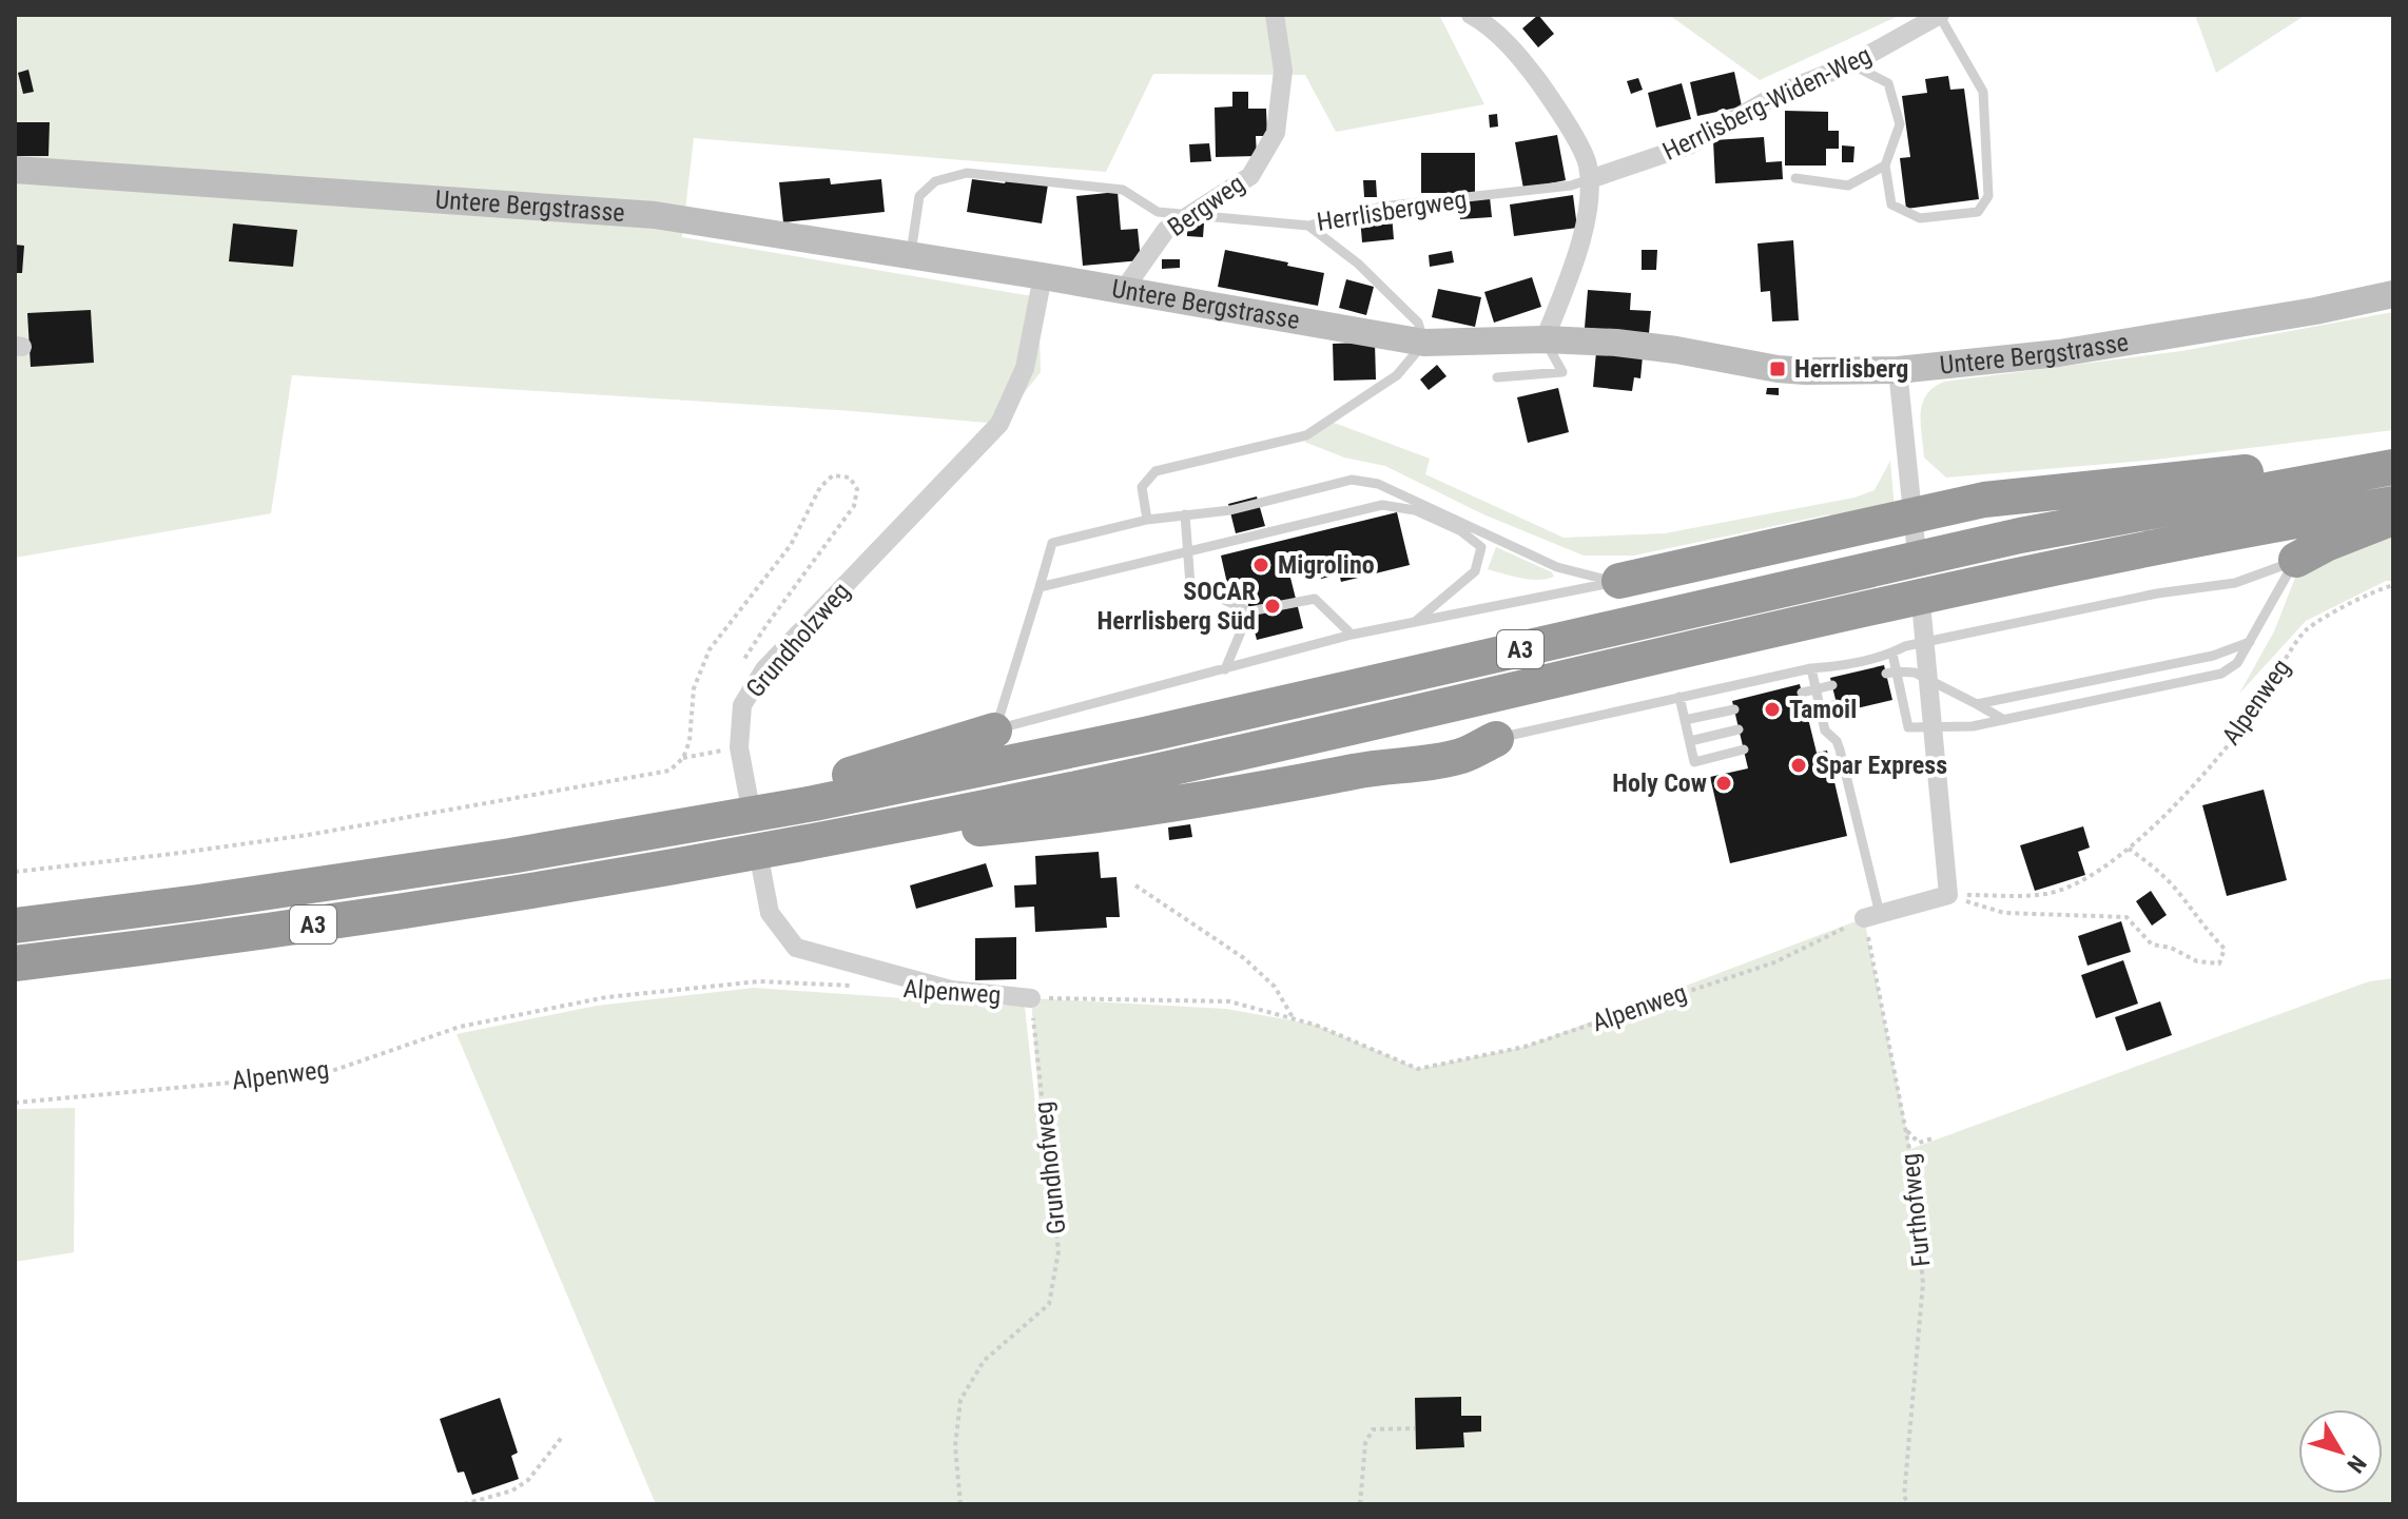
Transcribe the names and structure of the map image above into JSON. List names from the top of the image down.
{
  "streets": {
    "highway": ["A3"],
    "main road": ["Untere Bergstrasse"],
    "street": [
      "Herrlisberg-Widen-Weg",
      "Bergweg",
      "Grundholzweg",
      "Alpenweg"
    ],
    "lane": ["Herrlisbergweg"],
    "path": ["Grundhofweg", "Furthofweg"]
  },
  "crossings": [
    ["Herrlisberg-Widen-Weg", "Herrlisbergweg"],
    ["Untere Bergstrasse", "Bergweg"],
    ["Untere Bergstrasse", "Herrlisbergweg"],
    ["Untere Bergstrasse", "Grundholzweg"],
    ["Bergweg", "Herrlisbergweg"],
    ["Grundholzweg", "Alpenweg"],
    ["Alpenweg", "Grundhofweg"],
    ["Alpenweg", "Furthofweg"]
  ],
  "places": {
    "transit": ["Herrlisberg"],
    "other": [
      "Migrolino",
      "SOCAR Herrlisberg Süd",
      "Tamoil",
      "Spar Express",
      "Holy Cow"
    ]
  },
  "north": "bottom right"
}
